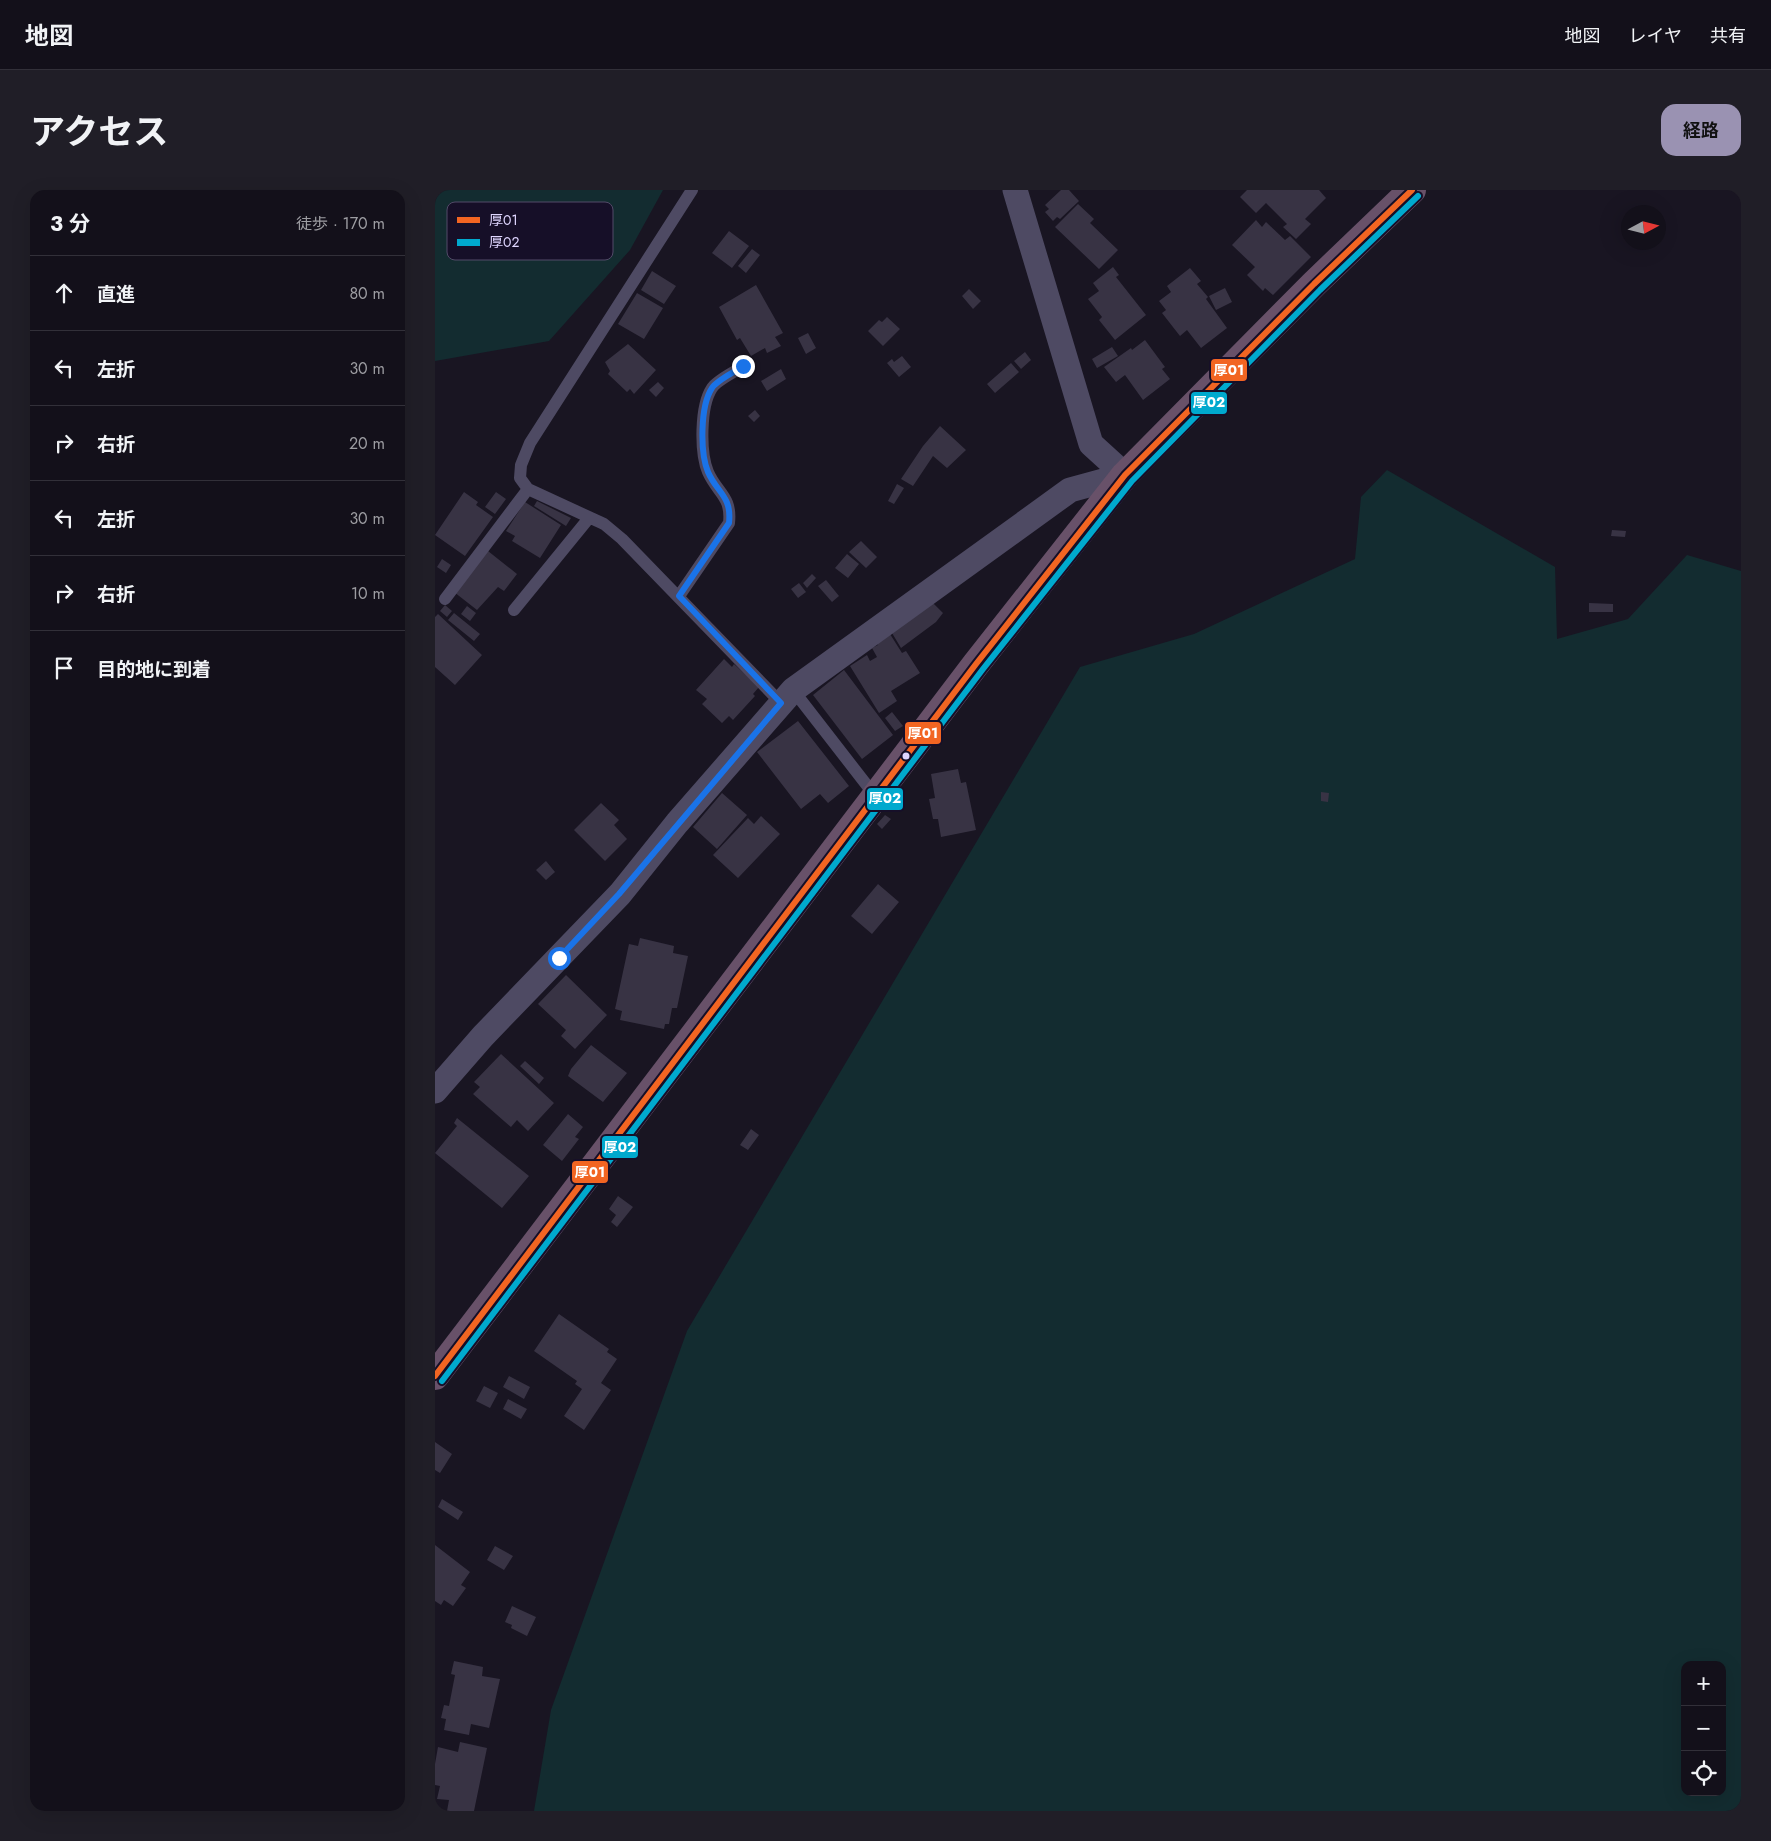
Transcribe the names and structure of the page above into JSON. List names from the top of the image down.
{
  "lines": ["transit line 厚01", "transit line 厚02"],
  "legend": ["厚01", "厚02"],
  "north": "right",
  "page": {
    "header": "地図",
    "nav": ["地図", "レイヤ", "共有"],
    "title": "アクセス",
    "buttons": "経路",
    "heading": ["3 分", "徒歩 · 170 m"],
    "list": [
      ["直進", "80 m"],
      ["左折", "30 m"],
      ["右折", "20 m"],
      ["左折", "30 m"],
      ["右折", "10 m"],
      "目的地に到着"
    ],
    "map_buttons": ["+", "−"]
  }
}
